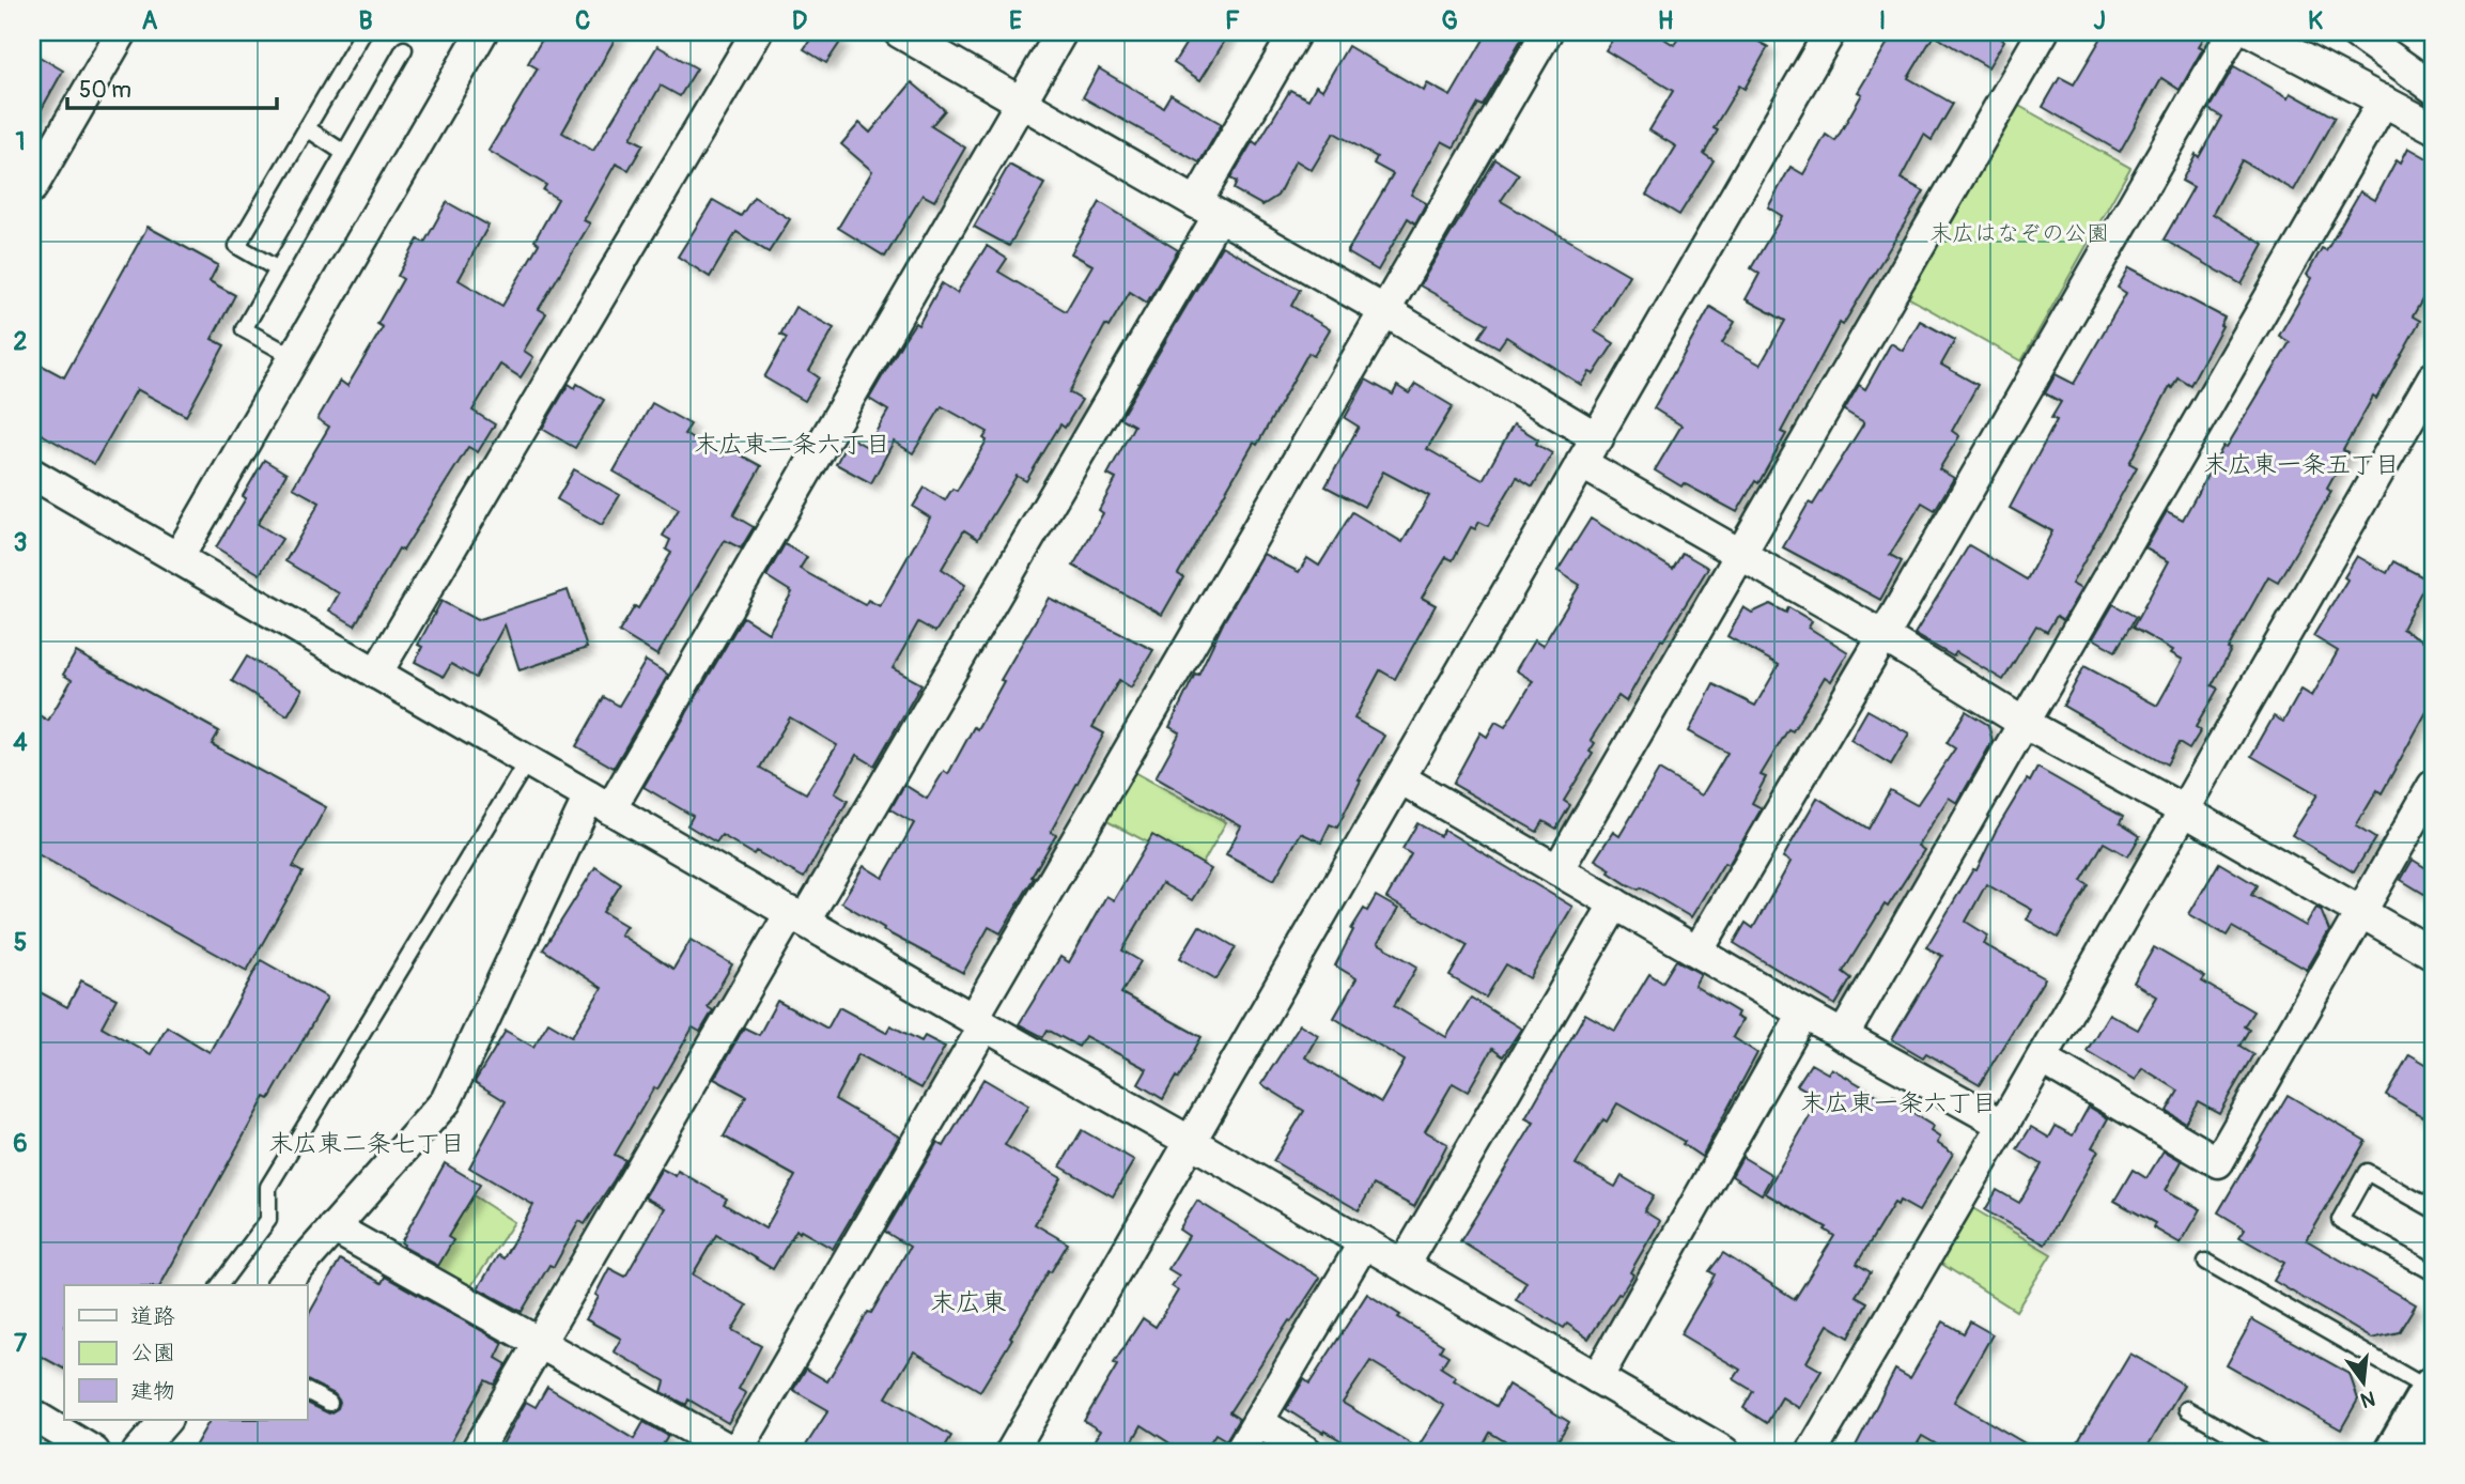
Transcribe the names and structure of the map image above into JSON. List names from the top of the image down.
{
  "districts": [
    "末広東二条六丁目",
    "末広東一条五丁目",
    "末広東一条六丁目",
    "末広東二条七丁目",
    "末広東"
  ],
  "parks": ["末広はなぞの公園"],
  "legend": ["道路", "公園", "建物"],
  "scale_bar": "50 m",
  "north": "bottom",
  "grid": {
    "columns": [
      "A",
      "B",
      "C",
      "D",
      "E",
      "F",
      "G",
      "H",
      "I",
      "J",
      "K"
    ],
    "rows": [
      "1",
      "2",
      "3",
      "4",
      "5",
      "6",
      "7"
    ]
  }
}
